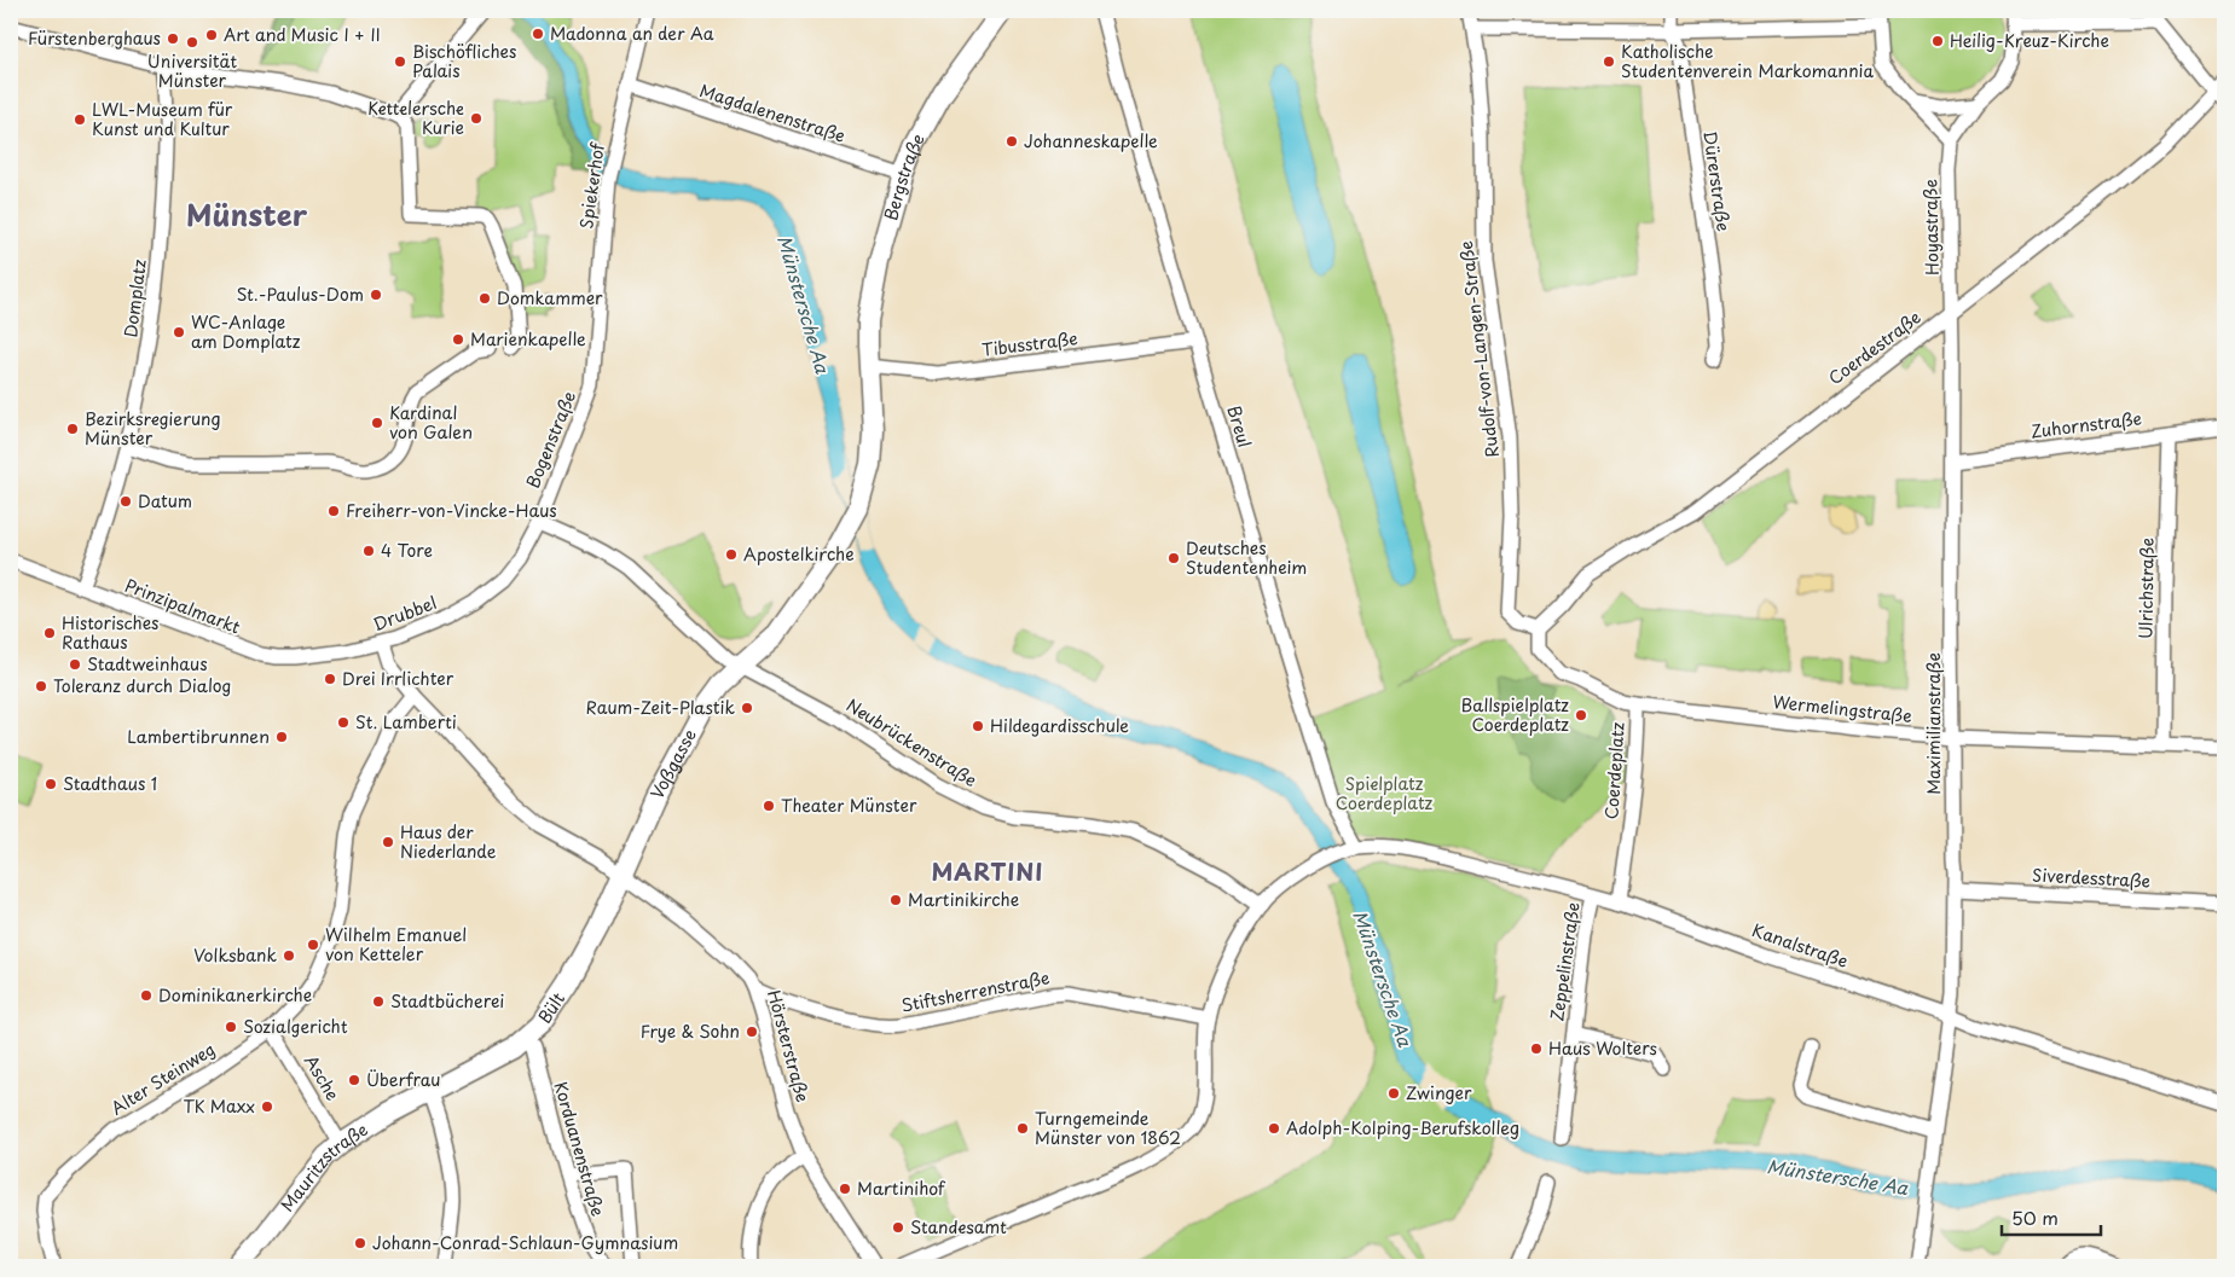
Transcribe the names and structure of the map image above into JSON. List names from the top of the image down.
{
  "streets": {
    "main road": [
      "Bergstraße",
      "Voßgasse",
      "Bült",
      "Mauritzstraße"
    ],
    "street": [
      "Magdalenenstraße",
      "Dürerstraße",
      "Spiekerhof",
      "Hoyastraße",
      "Domplatz",
      "Tibusstraße",
      "Coerdestraße",
      "Rudolf-von-Langen-Straße",
      "Zuhornstraße",
      "Breul",
      "Bogenstraße",
      "Ulrichstraße",
      "Prinzipalmarkt",
      "Drubbel",
      "Wermelingstraße",
      "Maximilianstraße",
      "Neubrückenstraße",
      "Coerdeplatz",
      "Siverdesstraße",
      "Kanalstraße",
      "Zeppelinstraße",
      "Stiftsherrenstraße",
      "Hörsterstraße",
      "Asche",
      "Alter Steinweg",
      "Korduanenstraße"
    ]
  },
  "crossings": [
    ["Magdalenenstraße", "Bergstraße"],
    ["Magdalenenstraße", "Spiekerhof"],
    ["Bergstraße", "Tibusstraße"],
    ["Bergstraße", "Neubrückenstraße"],
    ["Bergstraße", "Voßgasse"],
    ["Spiekerhof", "Bogenstraße"],
    ["Hoyastraße", "Coerdestraße"],
    ["Hoyastraße", "Maximilianstraße"],
    ["Domplatz", "Prinzipalmarkt"],
    ["Tibusstraße", "Breul"],
    ["Coerdestraße", "Rudolf-von-Langen-Straße"],
    ["Coerdestraße", "Maximilianstraße"],
    ["Coerdestraße", "Coerdeplatz"],
    ["Rudolf-von-Langen-Straße", "Coerdeplatz"],
    ["Zuhornstraße", "Ulrichstraße"],
    ["Zuhornstraße", "Maximilianstraße"],
    ["Breul", "Kanalstraße"],
    ["Bogenstraße", "Drubbel"],
    ["Bogenstraße", "Neubrückenstraße"],
    ["Ulrichstraße", "Wermelingstraße"],
    ["Prinzipalmarkt", "Drubbel"],
    ["Drubbel", "Hörsterstraße"],
    ["Wermelingstraße", "Maximilianstraße"],
    ["Wermelingstraße", "Coerdeplatz"],
    ["Maximilianstraße", "Siverdesstraße"],
    ["Maximilianstraße", "Kanalstraße"],
    ["Neubrückenstraße", "Voßgasse"],
    ["Voßgasse", "Bült"],
    ["Voßgasse", "Hörsterstraße"],
    ["Coerdeplatz", "Kanalstraße"],
    ["Kanalstraße", "Zeppelinstraße"],
    ["Stiftsherrenstraße", "Hörsterstraße"],
    ["Bült", "Hörsterstraße"],
    ["Bült", "Korduanenstraße"],
    ["Bült", "Mauritzstraße"],
    ["Hörsterstraße", "Alter Steinweg"],
    ["Asche", "Alter Steinweg"],
    ["Asche", "Mauritzstraße"]
  ],
  "districts": ["Münster", "MARTINI"],
  "water": ["Münstersche Aa"],
  "parks": ["Spielplatz Coerdeplatz"],
  "places": [
    "Madonna an der Aa",
    "Art and Music I + II",
    "Fürstenberghaus",
    "Heilig-Kreuz-Kirche",
    "Universität Münster",
    "Bischöfliches Palais",
    "Katholische Studentenverein Markomannia",
    "Kettelersche Kurie",
    "LWL-Museum für Kunst und Kultur",
    "Johanneskapelle",
    "St.-Paulus-Dom",
    "Domkammer",
    "WC-Anlage am Domplatz",
    "Marienkapelle",
    "Kardinal von Galen",
    "Bezirksregierung Münster",
    "Datum",
    "Freiherr-von-Vincke-Haus",
    "4 Tore",
    "Apostelkirche",
    "Deutsches Studentenheim",
    "Historisches Rathaus",
    "Stadtweinhaus",
    "Drei Irrlichter",
    "Toleranz durch Dialog",
    "Raum-Zeit-Plastik",
    "Ballspielplatz Coerdeplatz",
    "St. Lamberti",
    "Hildegardisschule",
    "Lambertibrunnen",
    "Stadthaus 1",
    "Theater Münster",
    "Haus der Niederlande",
    "Martinikirche",
    "Wilhelm Emanuel von Ketteler",
    "Volksbank",
    "Dominikanerkirche",
    "Stadtbücherei",
    "Sozialgericht",
    "Frye & Sohn",
    "Haus Wolters",
    "Überfrau",
    "Zwinger",
    "TK Maxx",
    "Turngemeinde Münster von 1862",
    "Adolph-Kolping-Berufskolleg",
    "Martinihof",
    "Standesamt",
    "Johann-Conrad-Schlaun-Gymnasium"
  ],
  "scale_bar": "50 m"
}
